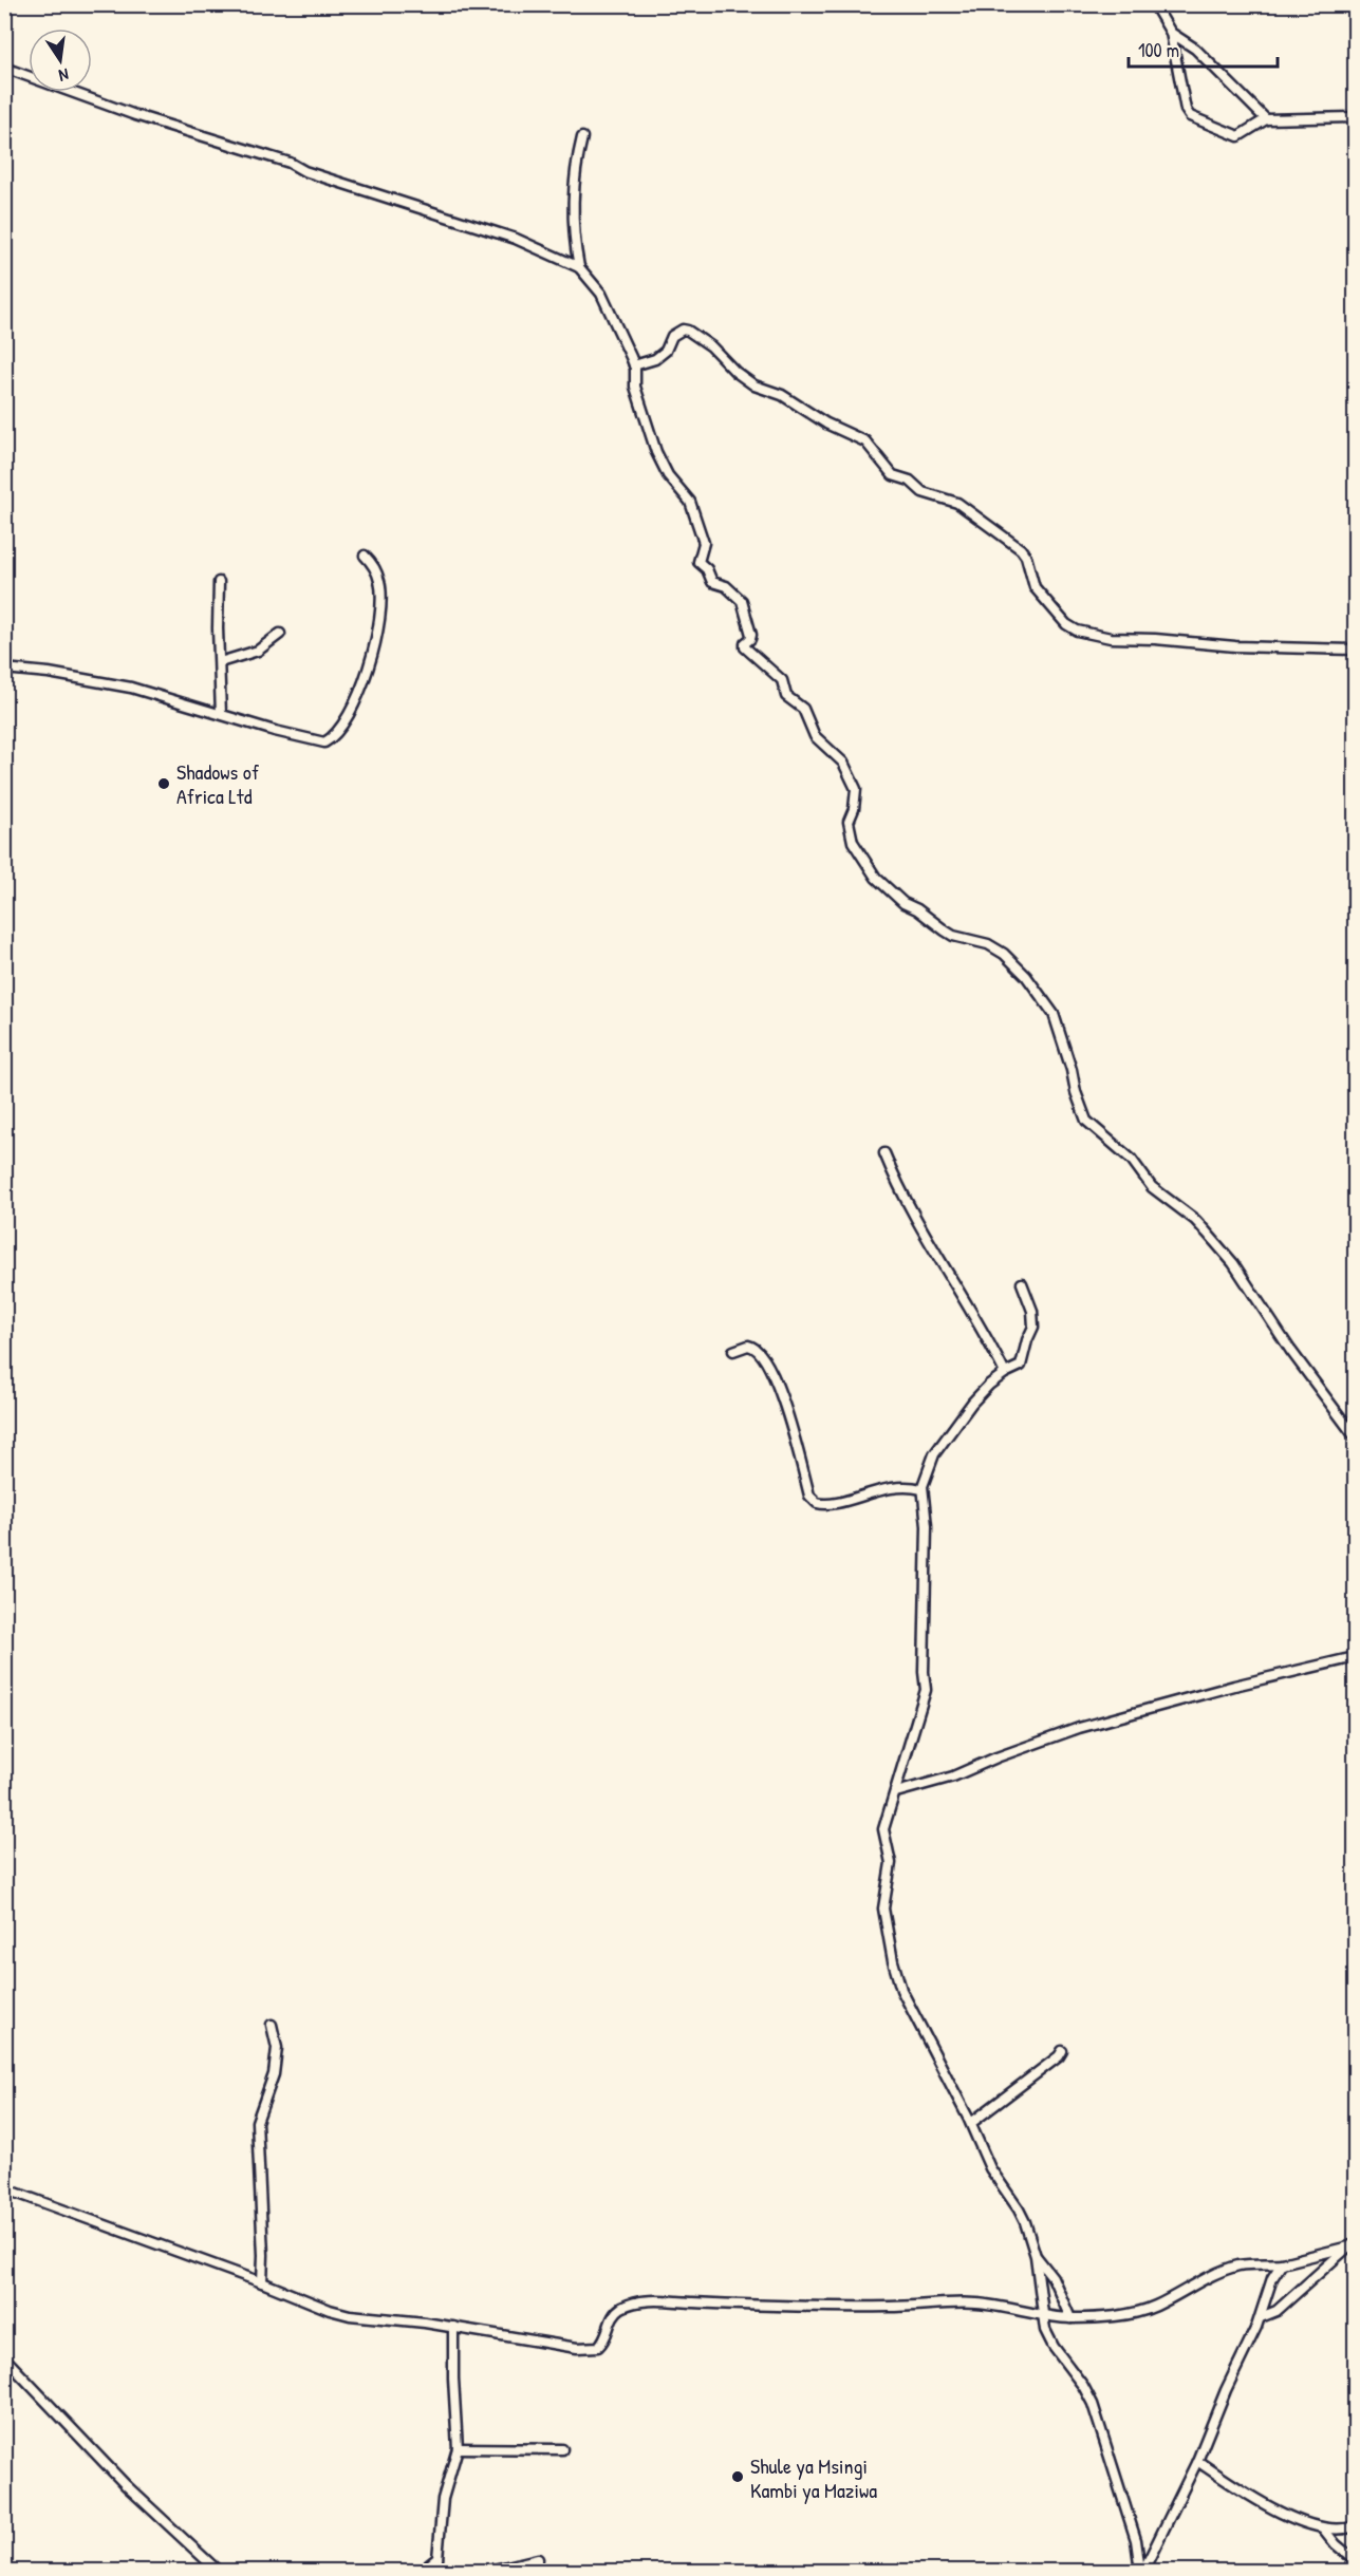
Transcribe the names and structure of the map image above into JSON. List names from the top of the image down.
{
  "places": ["Shadows of Africa Ltd", "Shule ya Msingi Kambi ya Maziwa"],
  "scale_bar": "100 m",
  "north": "bottom"
}
